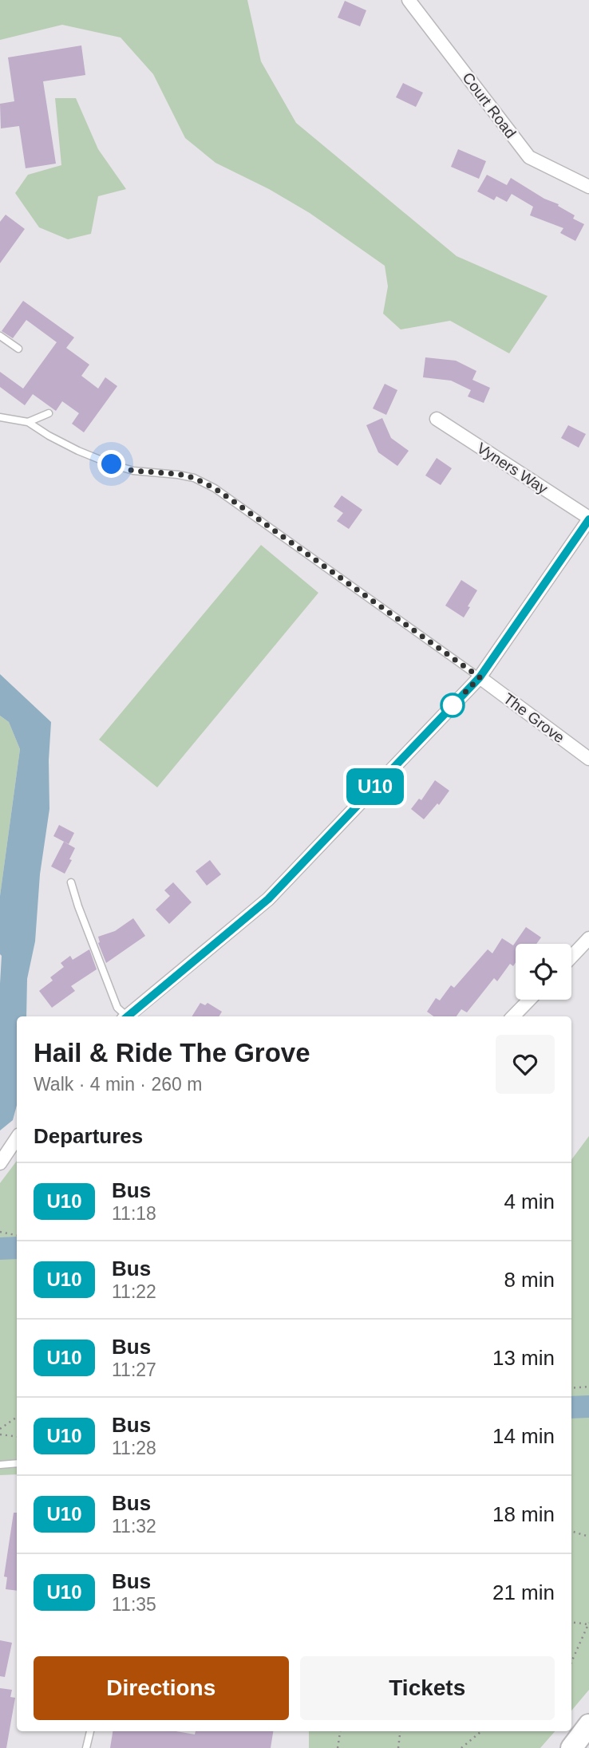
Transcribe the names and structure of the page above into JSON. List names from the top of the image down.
{
  "streets": {
    "street": ["Court Road", "Vyners Way", "The Grove"]
  },
  "lines": ["bus line U10"],
  "page": {
    "on_map": "U10",
    "heading": [
      ["Hail & Ride The Grove", "Walk · 4 min · 260 m"],
      "Departures"
    ],
    "list": [
      {
        "mark": "U10",
        "name": "Bus",
        "note": "11:18",
        "value": "4 min"
      },
      {
        "mark": "U10",
        "name": "Bus",
        "note": "11:22",
        "value": "8 min"
      },
      {
        "mark": "U10",
        "name": "Bus",
        "note": "11:27",
        "value": "13 min"
      },
      {
        "mark": "U10",
        "name": "Bus",
        "note": "11:28",
        "value": "14 min"
      },
      {
        "mark": "U10",
        "name": "Bus",
        "note": "11:32",
        "value": "18 min"
      },
      {
        "mark": "U10",
        "name": "Bus",
        "note": "11:35",
        "value": "21 min"
      }
    ],
    "buttons": ["Directions", "Tickets"]
  }
}
